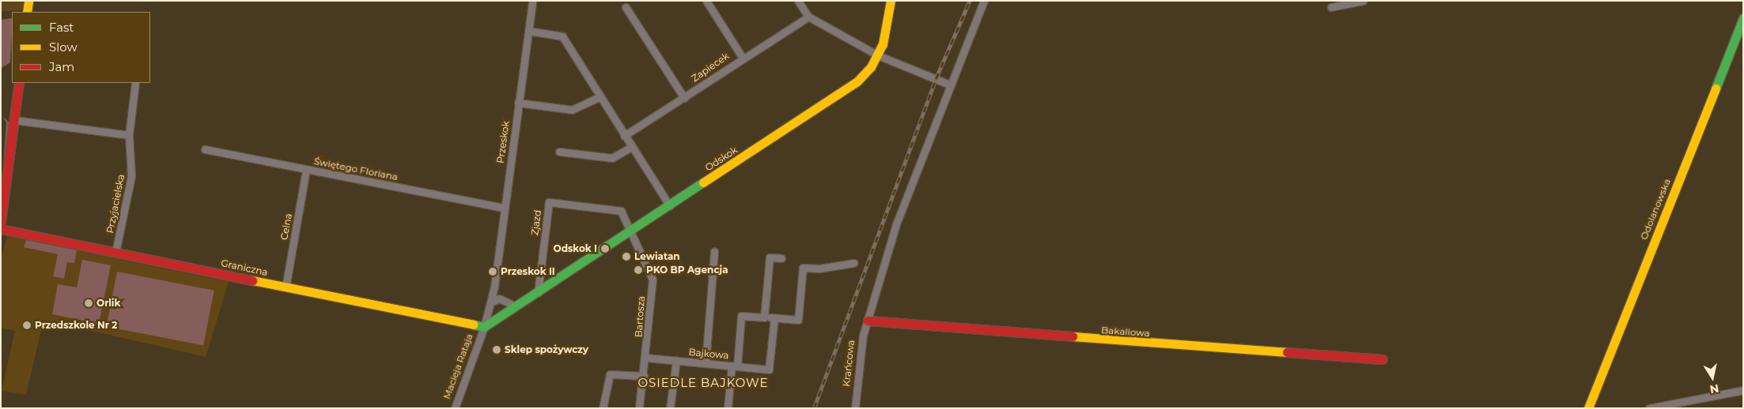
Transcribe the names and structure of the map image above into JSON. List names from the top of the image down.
{
  "streets": {
    "street": [
      "Zapiecek",
      "Przeskok",
      "Odskok",
      "Świętego Floriana",
      "Przyjacielska",
      "Odolanowska",
      "Zjazd",
      "Celna",
      "Graniczna",
      "Bartosza",
      "Bakaliowa",
      "Bajkowa",
      "Krańcowa",
      "Macieja Rataja"
    ]
  },
  "crossings": [
    ["Przeskok", "Świętego Floriana"],
    ["Przeskok", "Graniczna"],
    ["Przeskok", "Macieja Rataja"],
    ["Odskok", "Zjazd"],
    ["Odskok", "Bartosza"],
    ["Odskok", "Macieja Rataja"],
    ["Świętego Floriana", "Celna"],
    ["Przyjacielska", "Graniczna"],
    ["Zjazd", "Bartosza"],
    ["Celna", "Graniczna"],
    ["Graniczna", "Macieja Rataja"],
    ["Bartosza", "Bajkowa"],
    ["Bakaliowa", "Krańcowa"]
  ],
  "districts": ["OSIEDLE BAJKOWE"],
  "places": [
    "Odskok I",
    "Lewiatan",
    "PKO BP Agencja",
    "Przeskok II",
    "Orlik",
    "Przedszkole Nr 2",
    "Sklep spożywczy"
  ],
  "legend": ["Fast", "Slow", "Jam"],
  "north": "bottom"
}
